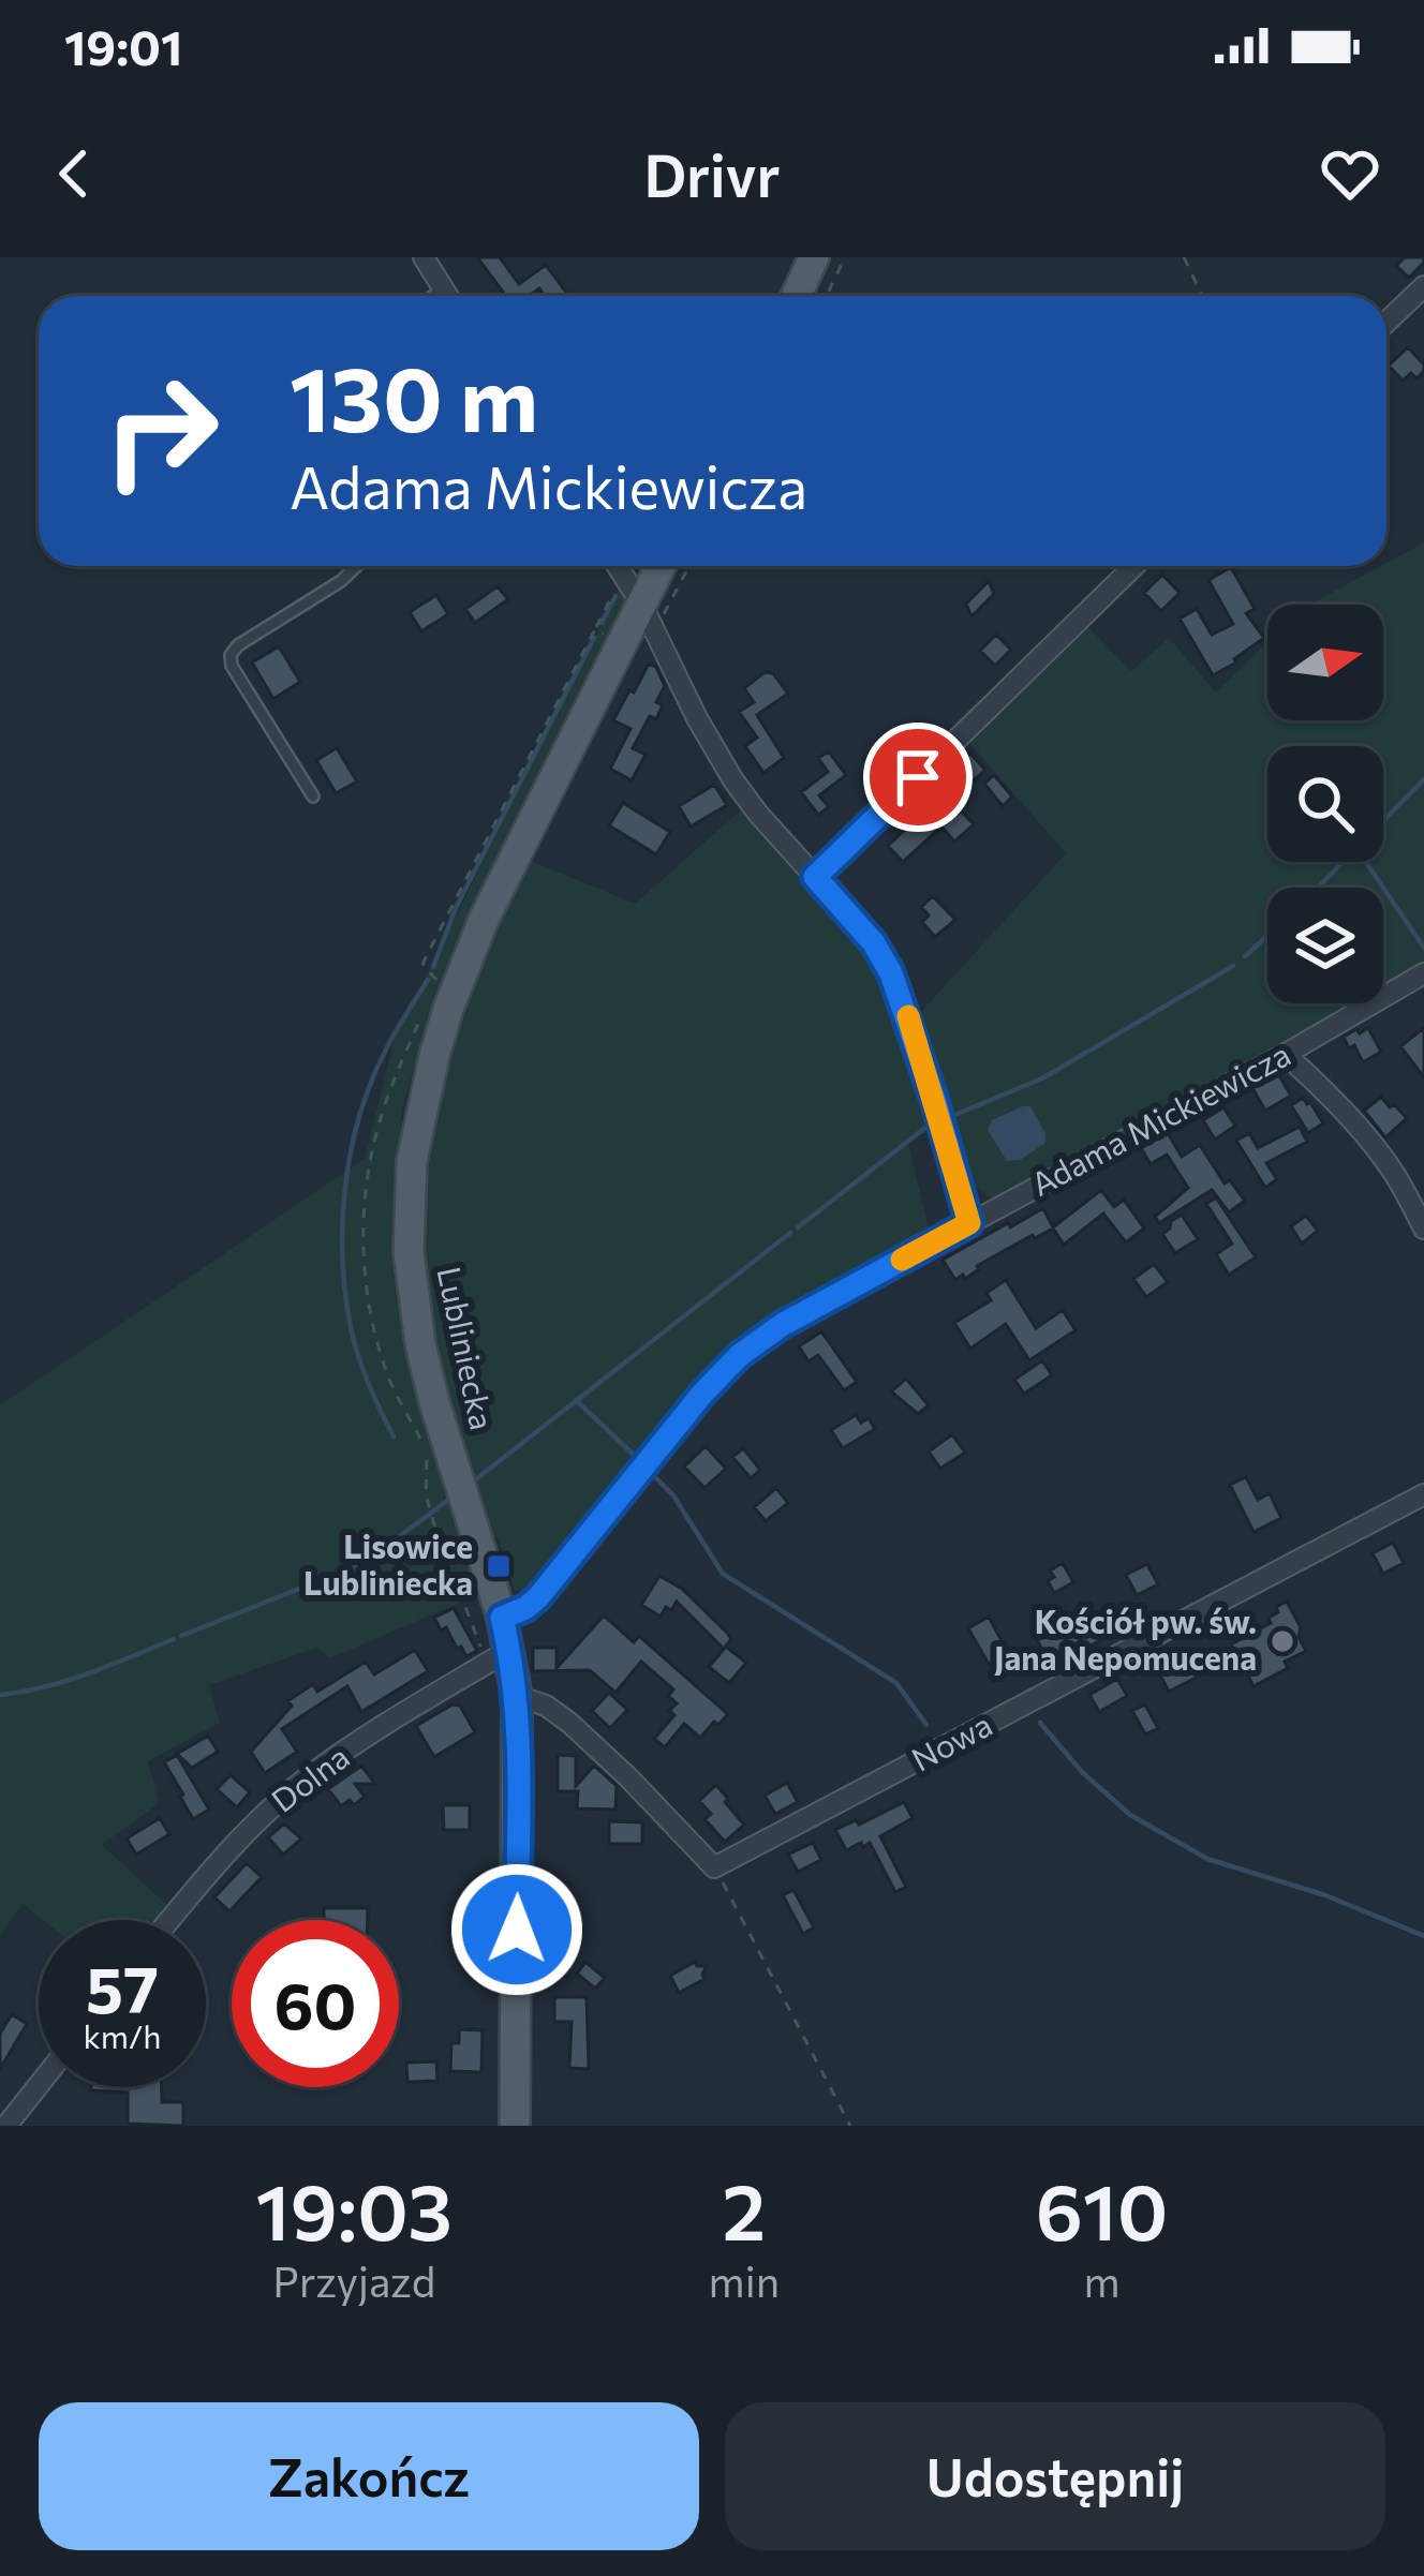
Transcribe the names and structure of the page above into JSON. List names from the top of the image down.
{
  "streets": {
    "main road": ["Lubliniecka"],
    "street": ["Adama Mickiewicza", "Nowa", "Dolna"]
  },
  "crossings": [
    ["Adama Mickiewicza", "Lubliniecka"],
    ["Lubliniecka", "Dolna"]
  ],
  "places": {
    "transit": ["Lisowice Lubliniecka"],
    "other": ["Kościół pw. św. Jana Nepomucena"]
  },
  "north": "right",
  "page": {
    "status": "19:01",
    "header": "Drivr",
    "turn": ["130 m", "Adama Mickiewicza"],
    "speed": "57 km/h",
    "limit": "60",
    "eta": [
      "19:03",
      "Przyjazd",
      "2",
      "min",
      "610",
      "m"
    ],
    "buttons": ["Zakończ", "Udostępnij"]
  }
}
